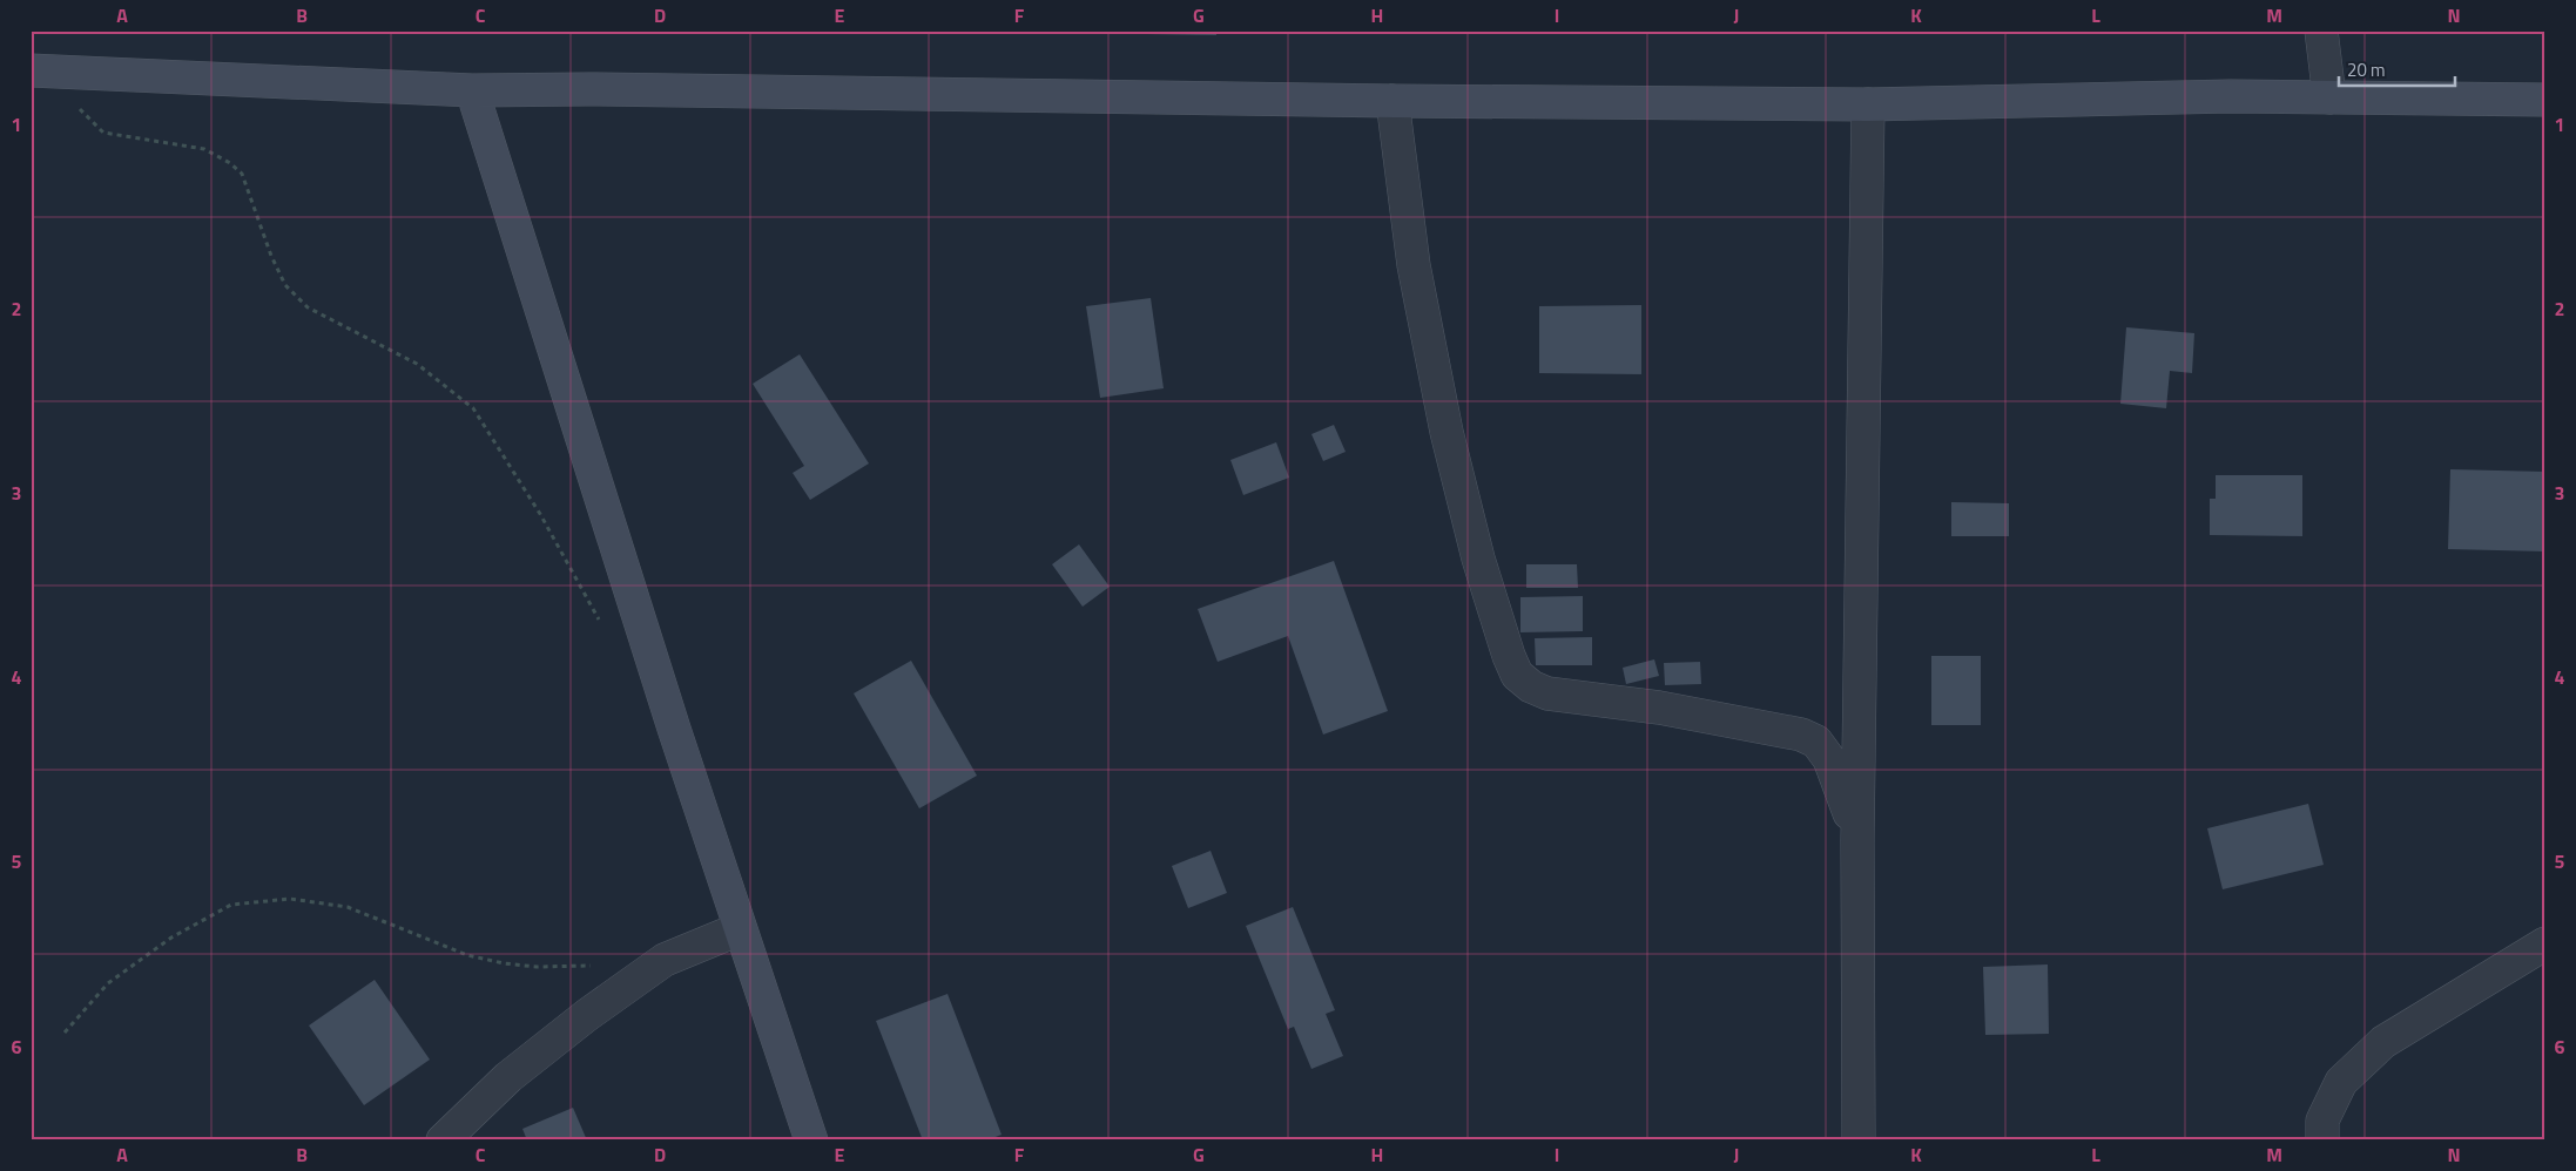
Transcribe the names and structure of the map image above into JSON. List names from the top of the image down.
{
  "scale_bar": "20 m",
  "grid": {
    "columns": [
      "A",
      "B",
      "C",
      "D",
      "E",
      "F",
      "G",
      "H",
      "I",
      "J",
      "K",
      "L",
      "M",
      "N"
    ],
    "rows": [
      "1",
      "2",
      "3",
      "4",
      "5",
      "6"
    ]
  }
}
